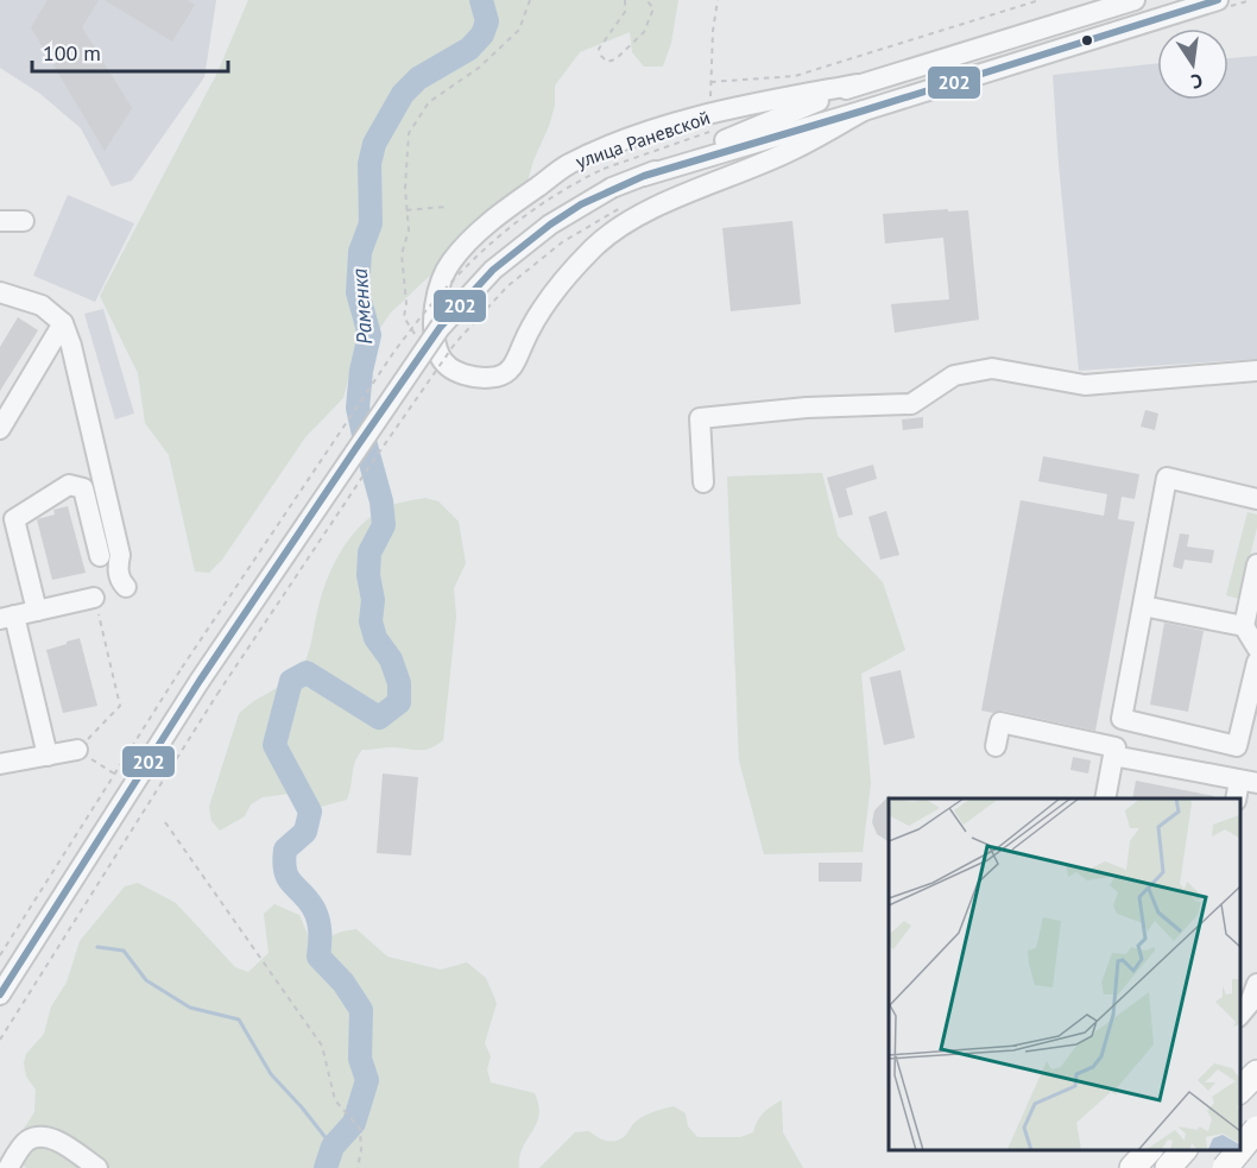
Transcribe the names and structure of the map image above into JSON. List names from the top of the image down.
{
  "streets": {
    "street": ["улица Раневской"]
  },
  "water": ["Раменка"],
  "lines": ["transit line 202"],
  "scale_bar": "100 m",
  "north": "bottom"
}
